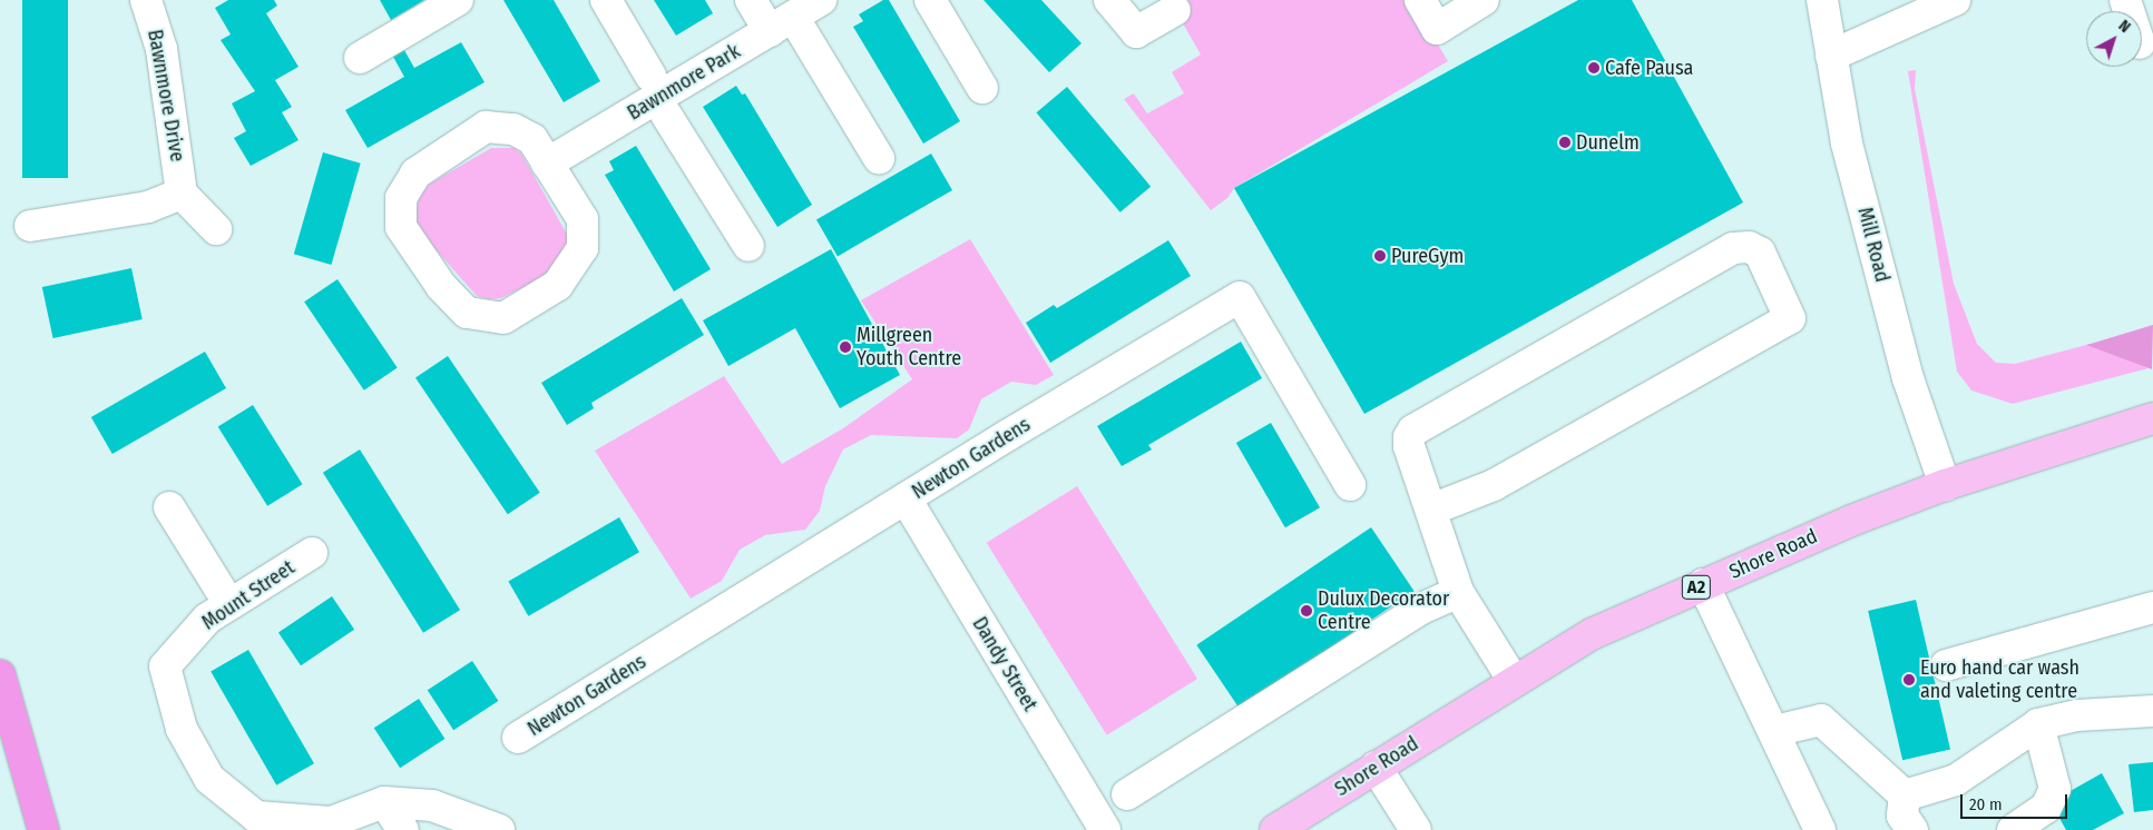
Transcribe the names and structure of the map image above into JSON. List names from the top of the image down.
{
  "streets": {
    "main road": ["Shore Road", "A2"],
    "street": [
      "Bawnmore Park",
      "Bawnmore Drive",
      "Mill Road",
      "Newton Gardens",
      "Mount Street",
      "Dandy Street"
    ]
  },
  "crossings": [
    ["Mill Road", "Shore Road"],
    ["Newton Gardens", "Dandy Street"]
  ],
  "places": [
    "Cafe Pausa",
    "Dunelm",
    "PureGym",
    "Millgreen Youth Centre",
    "Dulux Decorator Centre",
    "Euro hand car wash and valeting centre"
  ],
  "scale_bar": "20 m",
  "north": "top right"
}
